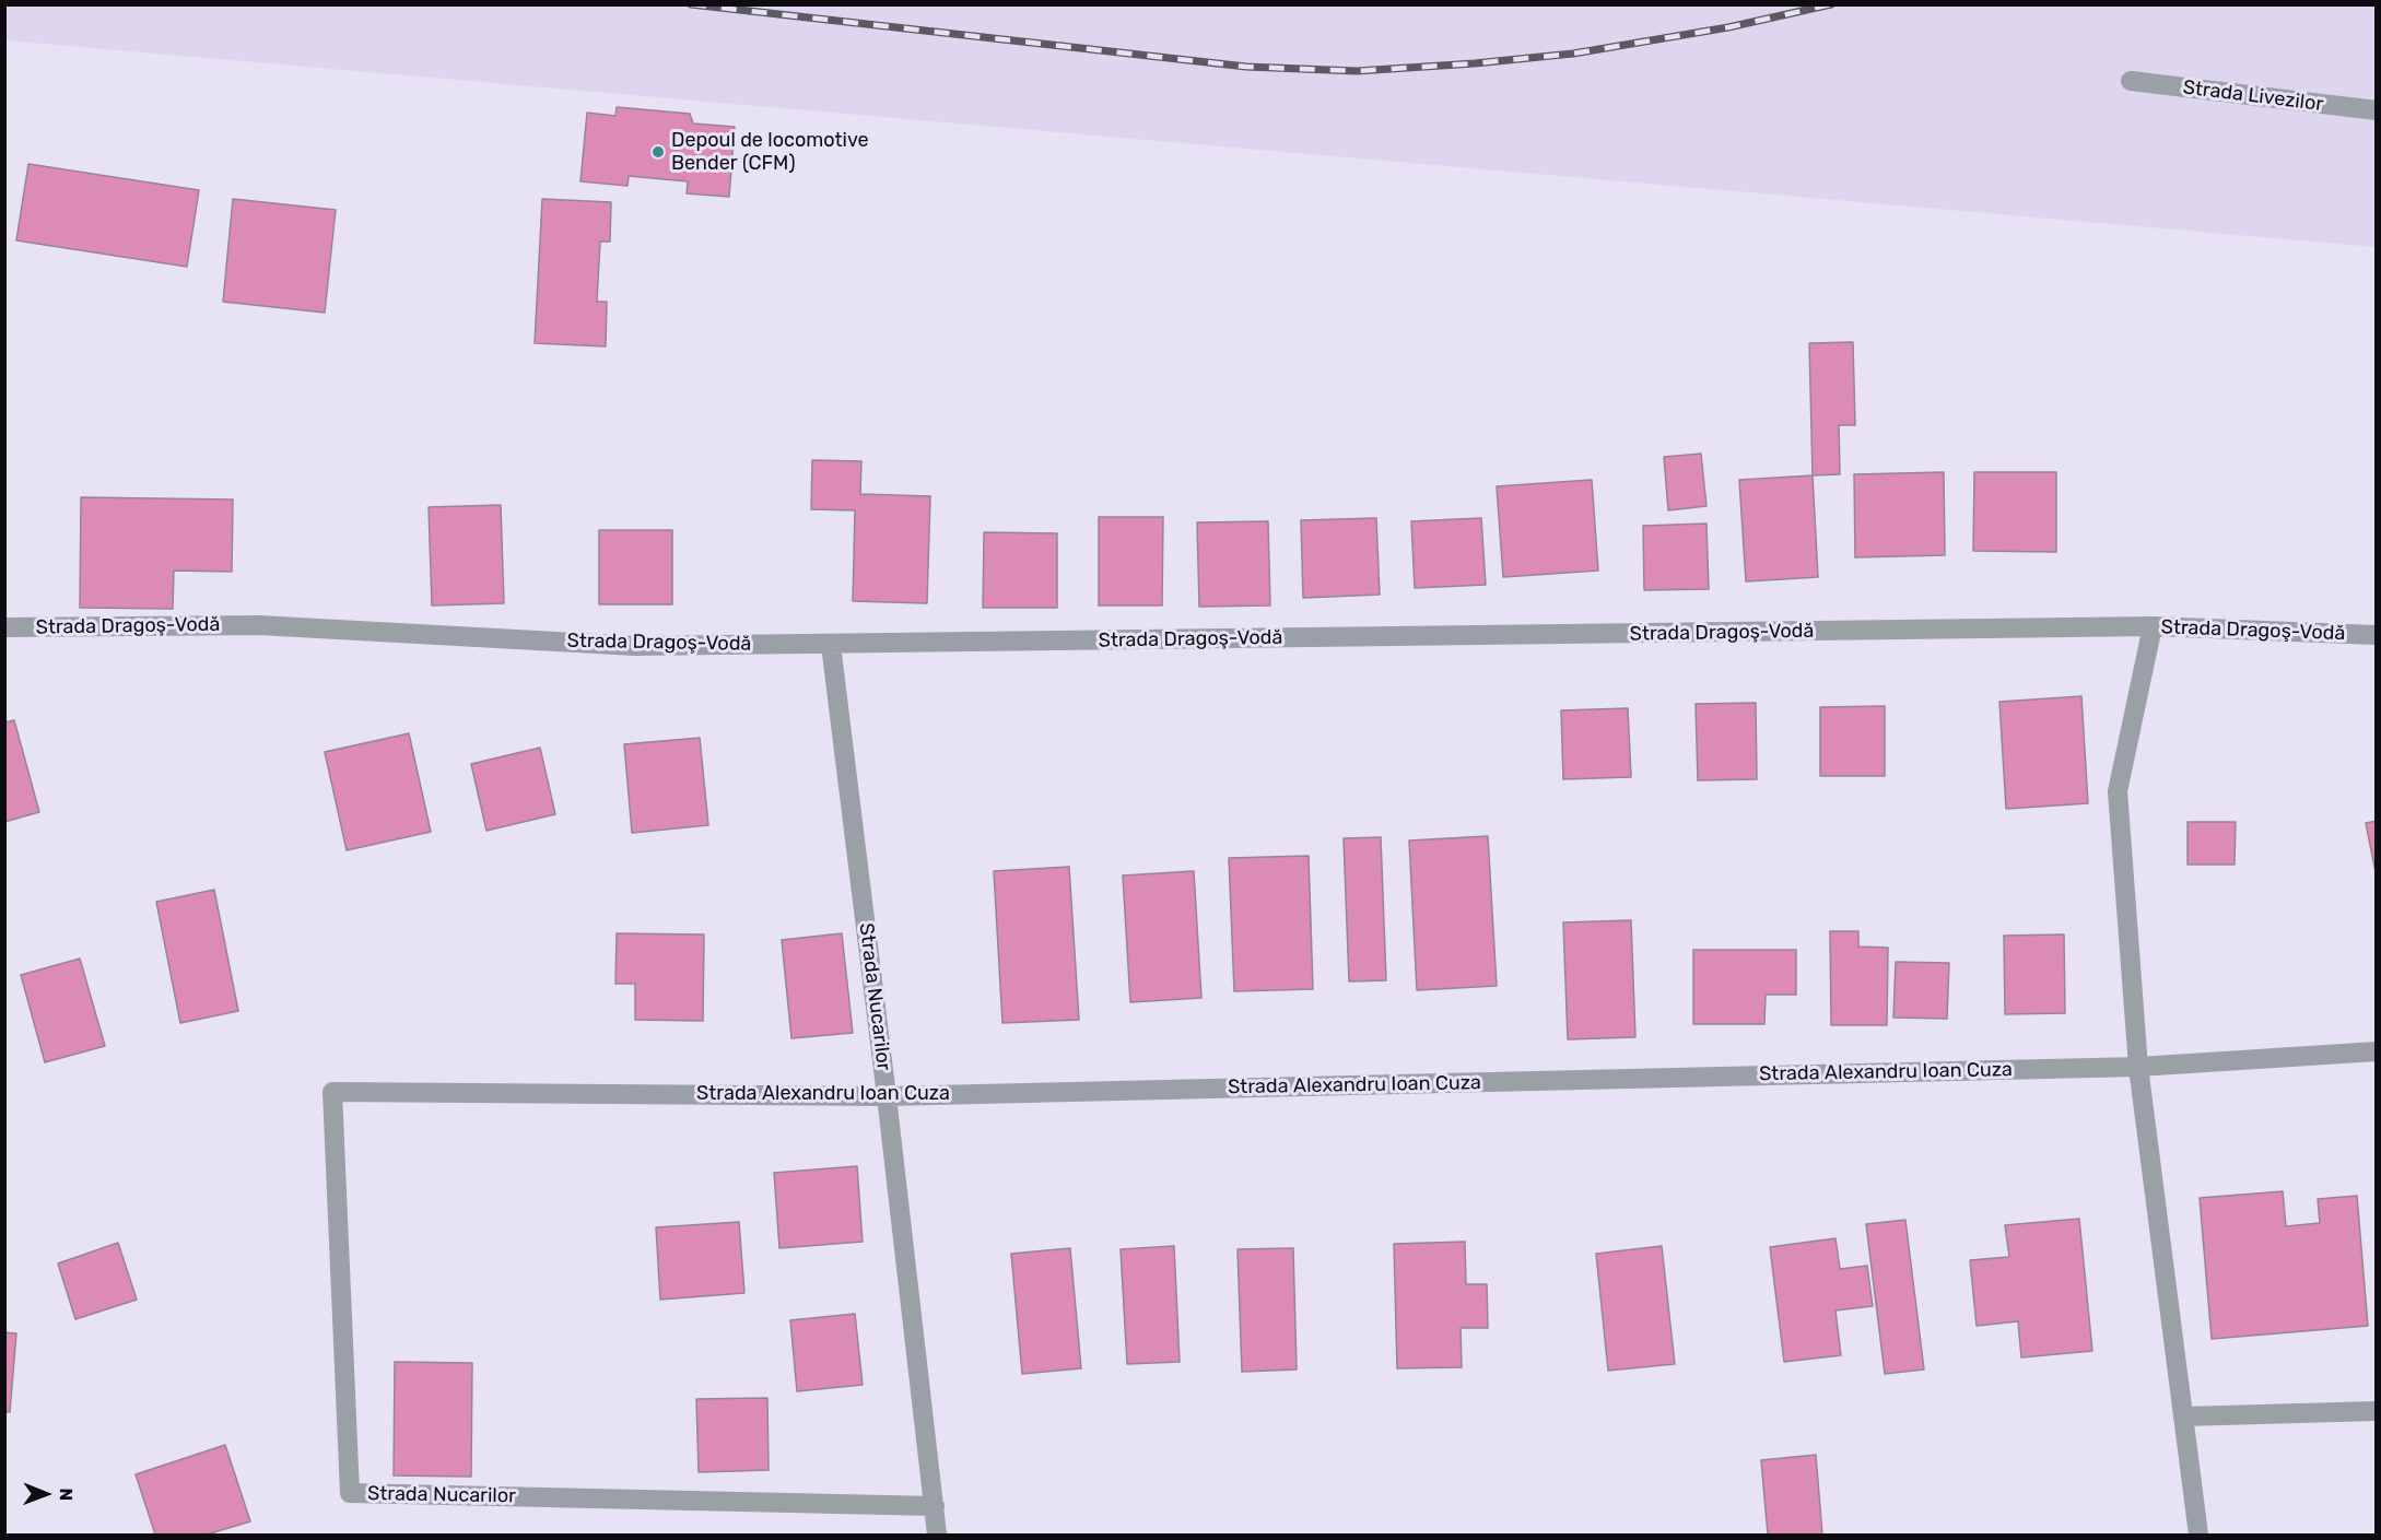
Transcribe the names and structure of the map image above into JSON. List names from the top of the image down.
{
  "streets": {
    "street": [
      "Strada Livezilor",
      "Strada Dragoş-Vodă",
      "Strada Nucarilor",
      "Strada Alexandru Ioan Cuza"
    ]
  },
  "crossings": [
    ["Strada Dragoş-Vodă", "Strada Nucarilor"],
    ["Strada Nucarilor", "Strada Alexandru Ioan Cuza"]
  ],
  "places": ["Depoul de locomotive Bender (CFM)"],
  "north": "right"
}
